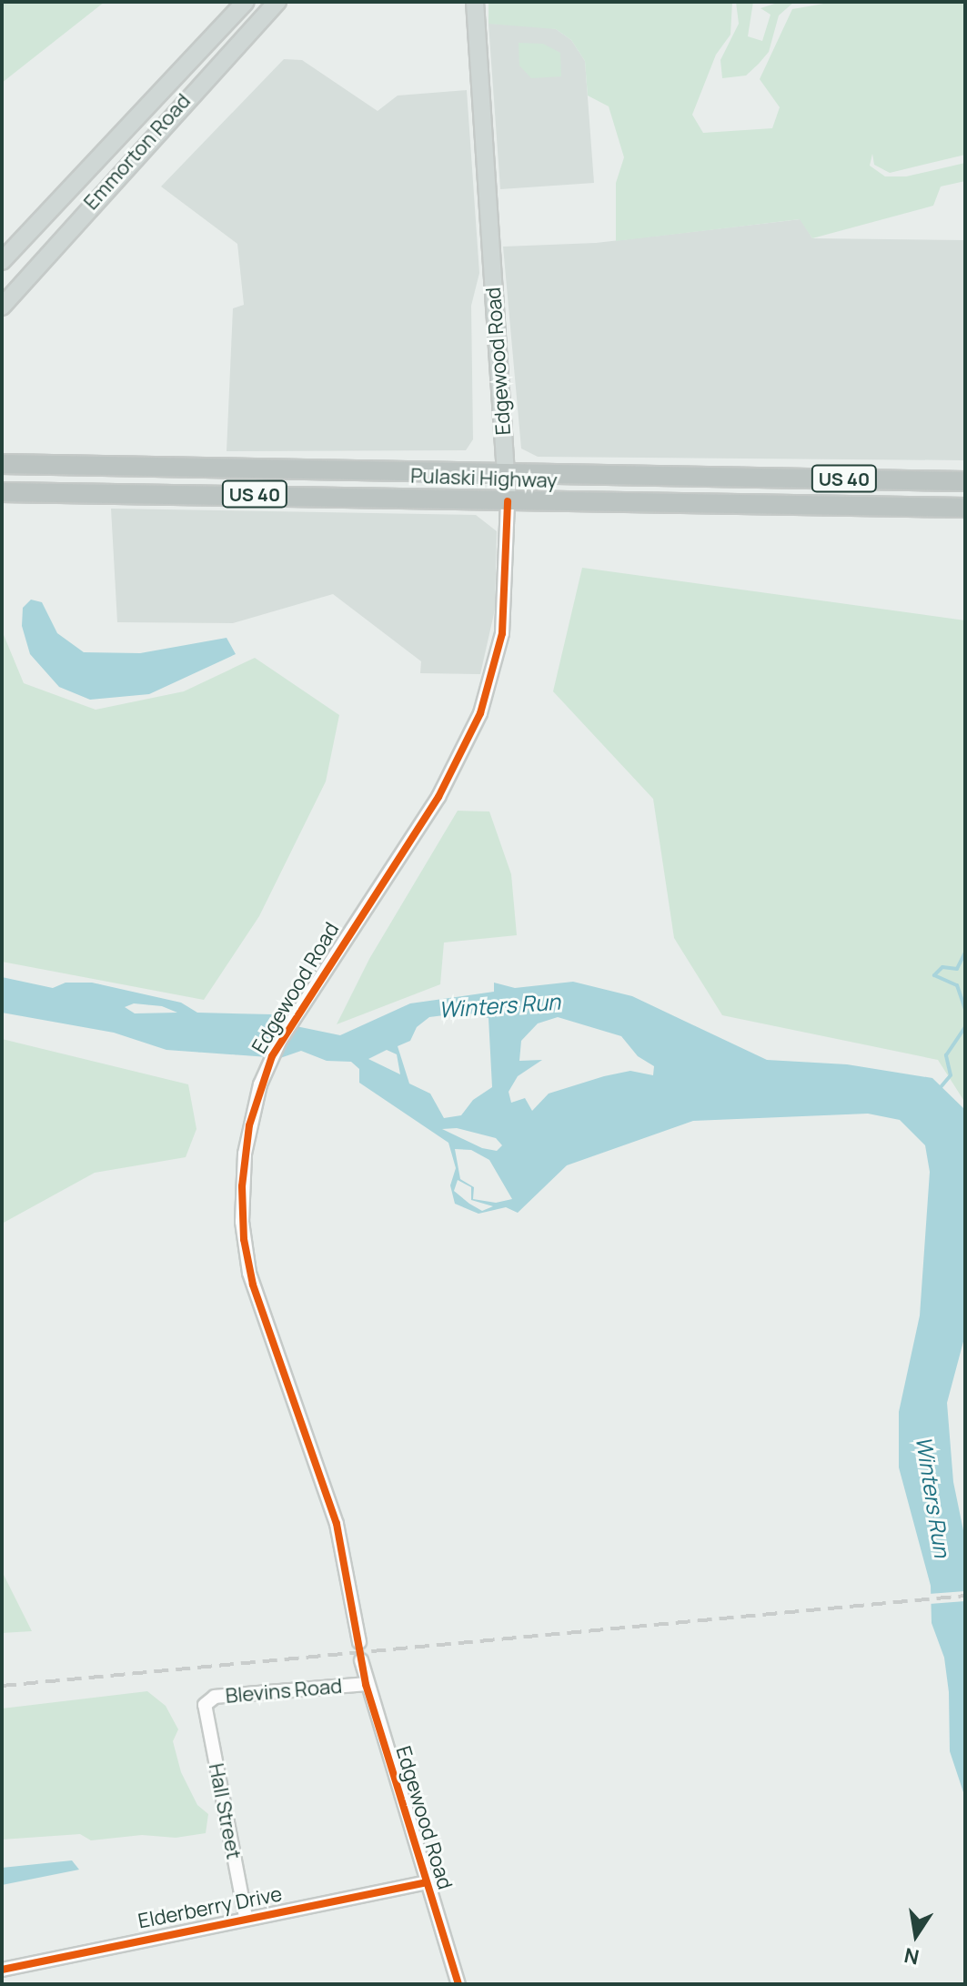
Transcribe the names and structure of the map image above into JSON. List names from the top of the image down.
{
  "streets": {
    "highway": ["Pulaski Highway", "US 40"],
    "main road": ["Emmorton Road", "Edgewood Road"],
    "street": ["Blevins Road", "Hall Street", "Elderberry Drive"]
  },
  "crossings": [
    ["Edgewood Road", "Pulaski Highway"],
    ["Edgewood Road", "Blevins Road"],
    ["Edgewood Road", "Elderberry Drive"],
    ["Blevins Road", "Hall Street"],
    ["Hall Street", "Elderberry Drive"]
  ],
  "water": ["Winters Run"],
  "north": "bottom"
}
